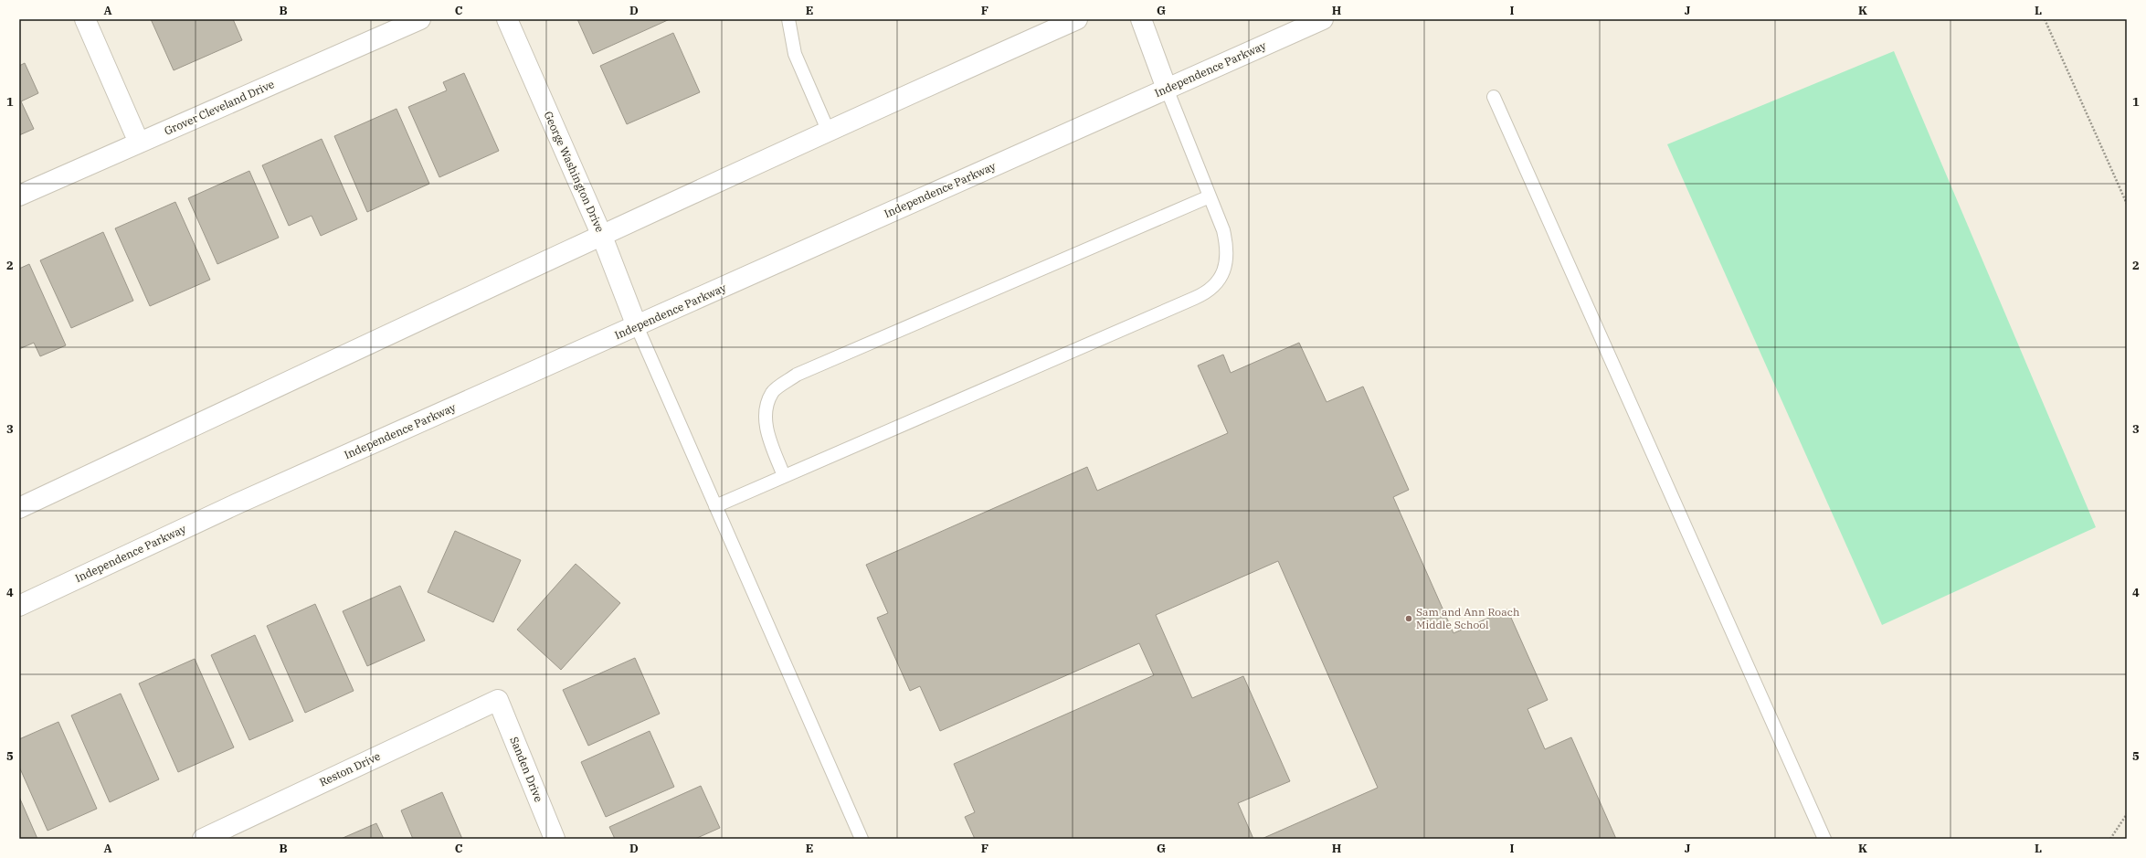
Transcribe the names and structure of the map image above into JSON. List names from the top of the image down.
{
  "streets": {
    "main road": [
      "Independence Parkway",
      "Grover Cleveland Drive",
      "George Washington Drive",
      "Reston Drive",
      "Sanden Drive"
    ]
  },
  "crossings": [
    ["Independence Parkway", "George Washington Drive"],
    ["Reston Drive", "Sanden Drive"]
  ],
  "places": ["Sam and Ann Roach Middle School"],
  "grid": {
    "columns": [
      "A",
      "B",
      "C",
      "D",
      "E",
      "F",
      "G",
      "H",
      "I",
      "J",
      "K",
      "L"
    ],
    "rows": [
      "1",
      "2",
      "3",
      "4",
      "5"
    ]
  }
}
